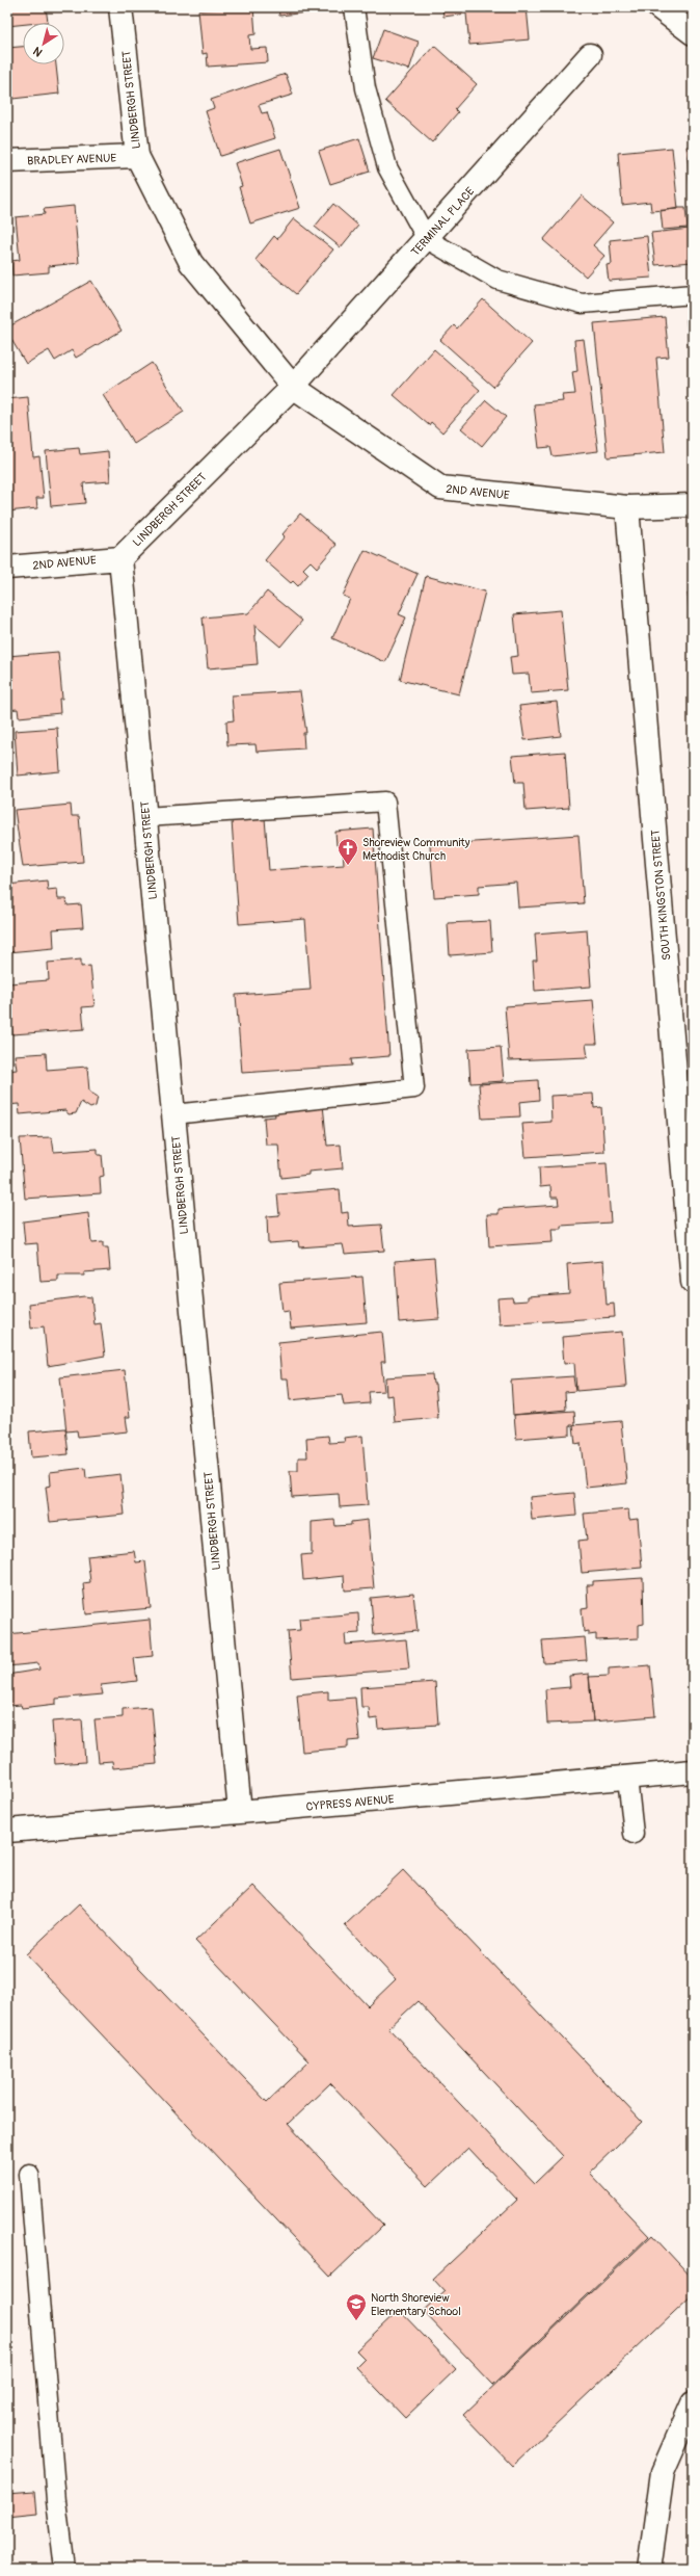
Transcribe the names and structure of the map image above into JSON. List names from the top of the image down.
{
  "streets": {
    "main road": [
      "LINDBERGH STREET",
      "BRADLEY AVENUE",
      "TERMINAL PLACE",
      "2ND AVENUE",
      "SOUTH KINGSTON STREET",
      "CYPRESS AVENUE"
    ]
  },
  "crossings": [
    ["LINDBERGH STREET", "BRADLEY AVENUE"],
    ["LINDBERGH STREET", "TERMINAL PLACE"],
    ["LINDBERGH STREET", "2ND AVENUE"],
    ["LINDBERGH STREET", "CYPRESS AVENUE"],
    ["TERMINAL PLACE", "2ND AVENUE"],
    ["2ND AVENUE", "SOUTH KINGSTON STREET"]
  ],
  "places": {
    "church": ["Shoreview Community Methodist Church"],
    "school or university": ["North Shoreview Elementary School"]
  },
  "north": "bottom left"
}
